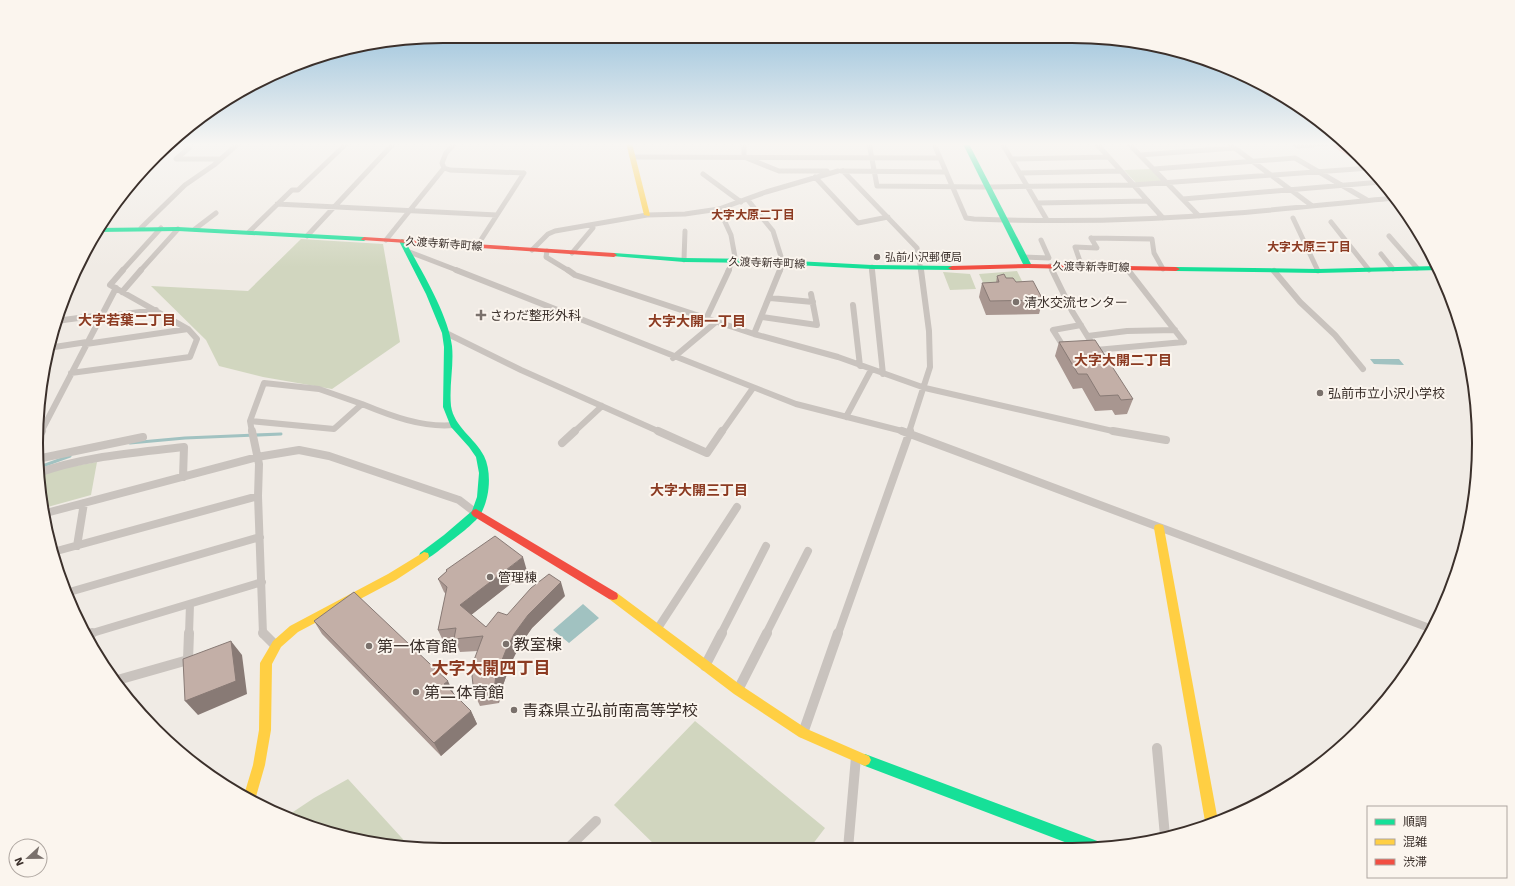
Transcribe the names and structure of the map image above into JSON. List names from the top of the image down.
{
  "streets": {
    "street": ["久渡寺新寺町線"]
  },
  "districts": [
    "大字大原二丁目",
    "大字大原三丁目",
    "大字若葉二丁目",
    "大字大開一丁目",
    "大字大開二丁目",
    "大字大開三丁目",
    "大字大開四丁目"
  ],
  "places": {
    "other": [
      "弘前小沢郵便局",
      "清水交流センター",
      "弘前市立小沢小学校",
      "管理棟",
      "教室棟",
      "第一体育館",
      "第二体育館",
      "青森県立弘前南高等学校"
    ],
    "health": ["さわだ整形外科"]
  },
  "legend": ["順調", "混雑", "渋滞"],
  "north": "left"
}
